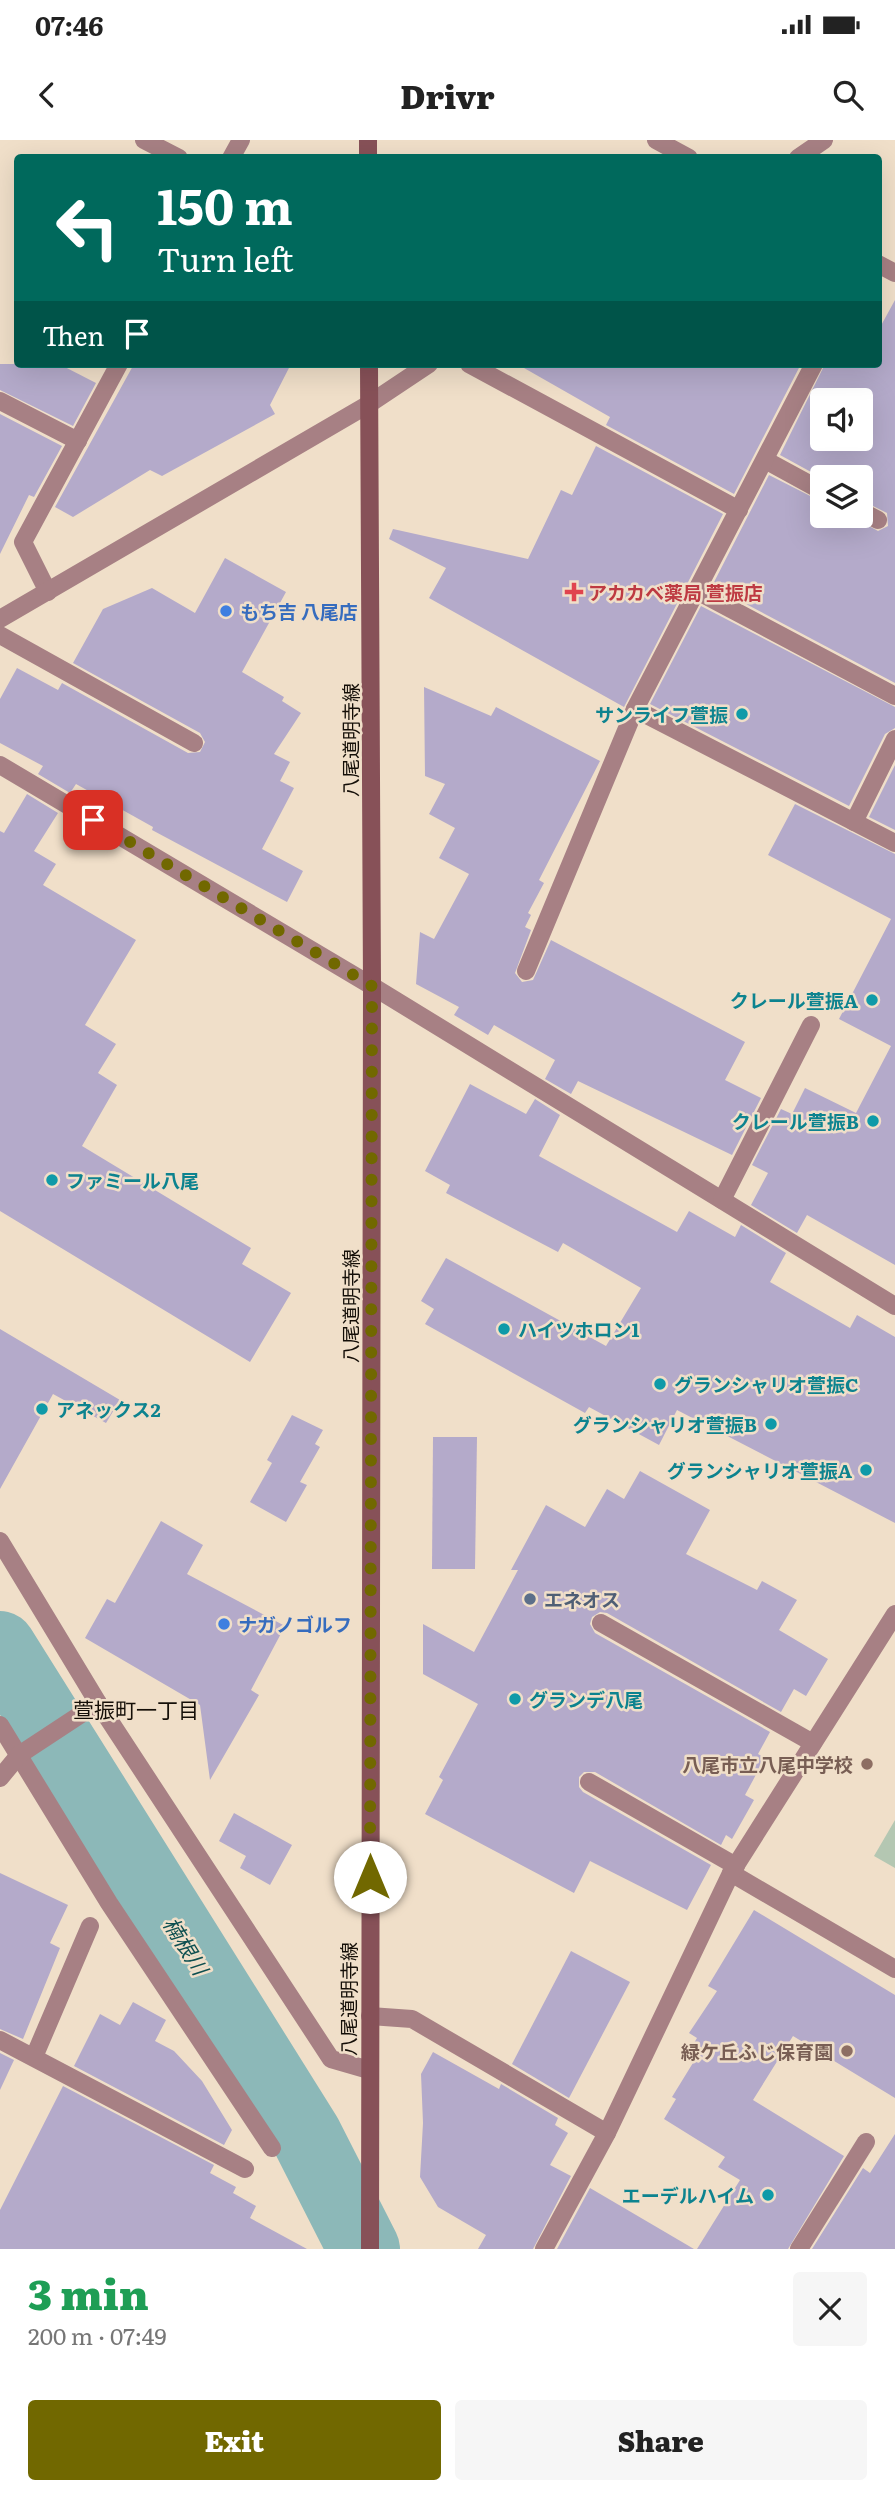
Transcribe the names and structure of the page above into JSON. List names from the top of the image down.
{
  "streets": {
    "main road": ["八尾道明寺線"]
  },
  "districts": ["萱振町一丁目"],
  "water": ["楠根川"],
  "places": {
    "health": ["アカカベ薬局 萱振店"],
    "other": [
      "もち吉 八尾店",
      "サンライフ萱振",
      "クレール萱振A",
      "クレール萱振B",
      "ファミール八尾",
      "ハイツホロン1",
      "グランシャリオ萱振C",
      "アネックス2",
      "グランシャリオ萱振B",
      "グランシャリオ萱振A",
      "エネオス",
      "ナガノゴルフ",
      "グランデ八尾",
      "八尾市立八尾中学校",
      "緑ケ丘ふじ保育園",
      "エーデルハイム"
    ]
  },
  "page": {
    "status": "07:46",
    "header": "Drivr",
    "turn": ["150 m", "Turn left"],
    "then": "Then",
    "heading": ["3 min", "200 m · 07:49"],
    "buttons": ["Exit", "Share"]
  }
}
